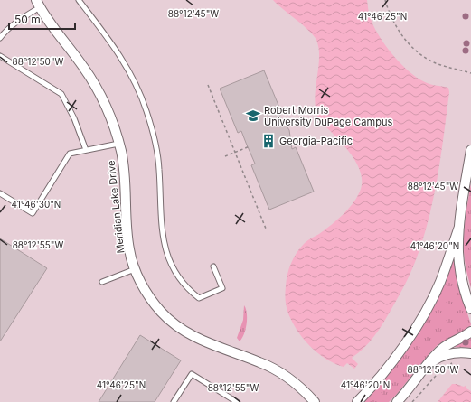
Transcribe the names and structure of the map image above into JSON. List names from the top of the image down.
{
  "streets": {
    "street": ["Meridian Lake Drive"]
  },
  "places": {
    "school or university": ["Robert Morris University DuPage Campus"],
    "building": ["Georgia-Pacific"]
  },
  "scale_bar": "50 m",
  "coordinates": [
    "88°12'45\"W",
    "41°46'25\"N",
    "88°12'50\"W",
    "41°46'30\"N",
    "88°12'55\"W",
    "41°46'20\"N"
  ]
}
